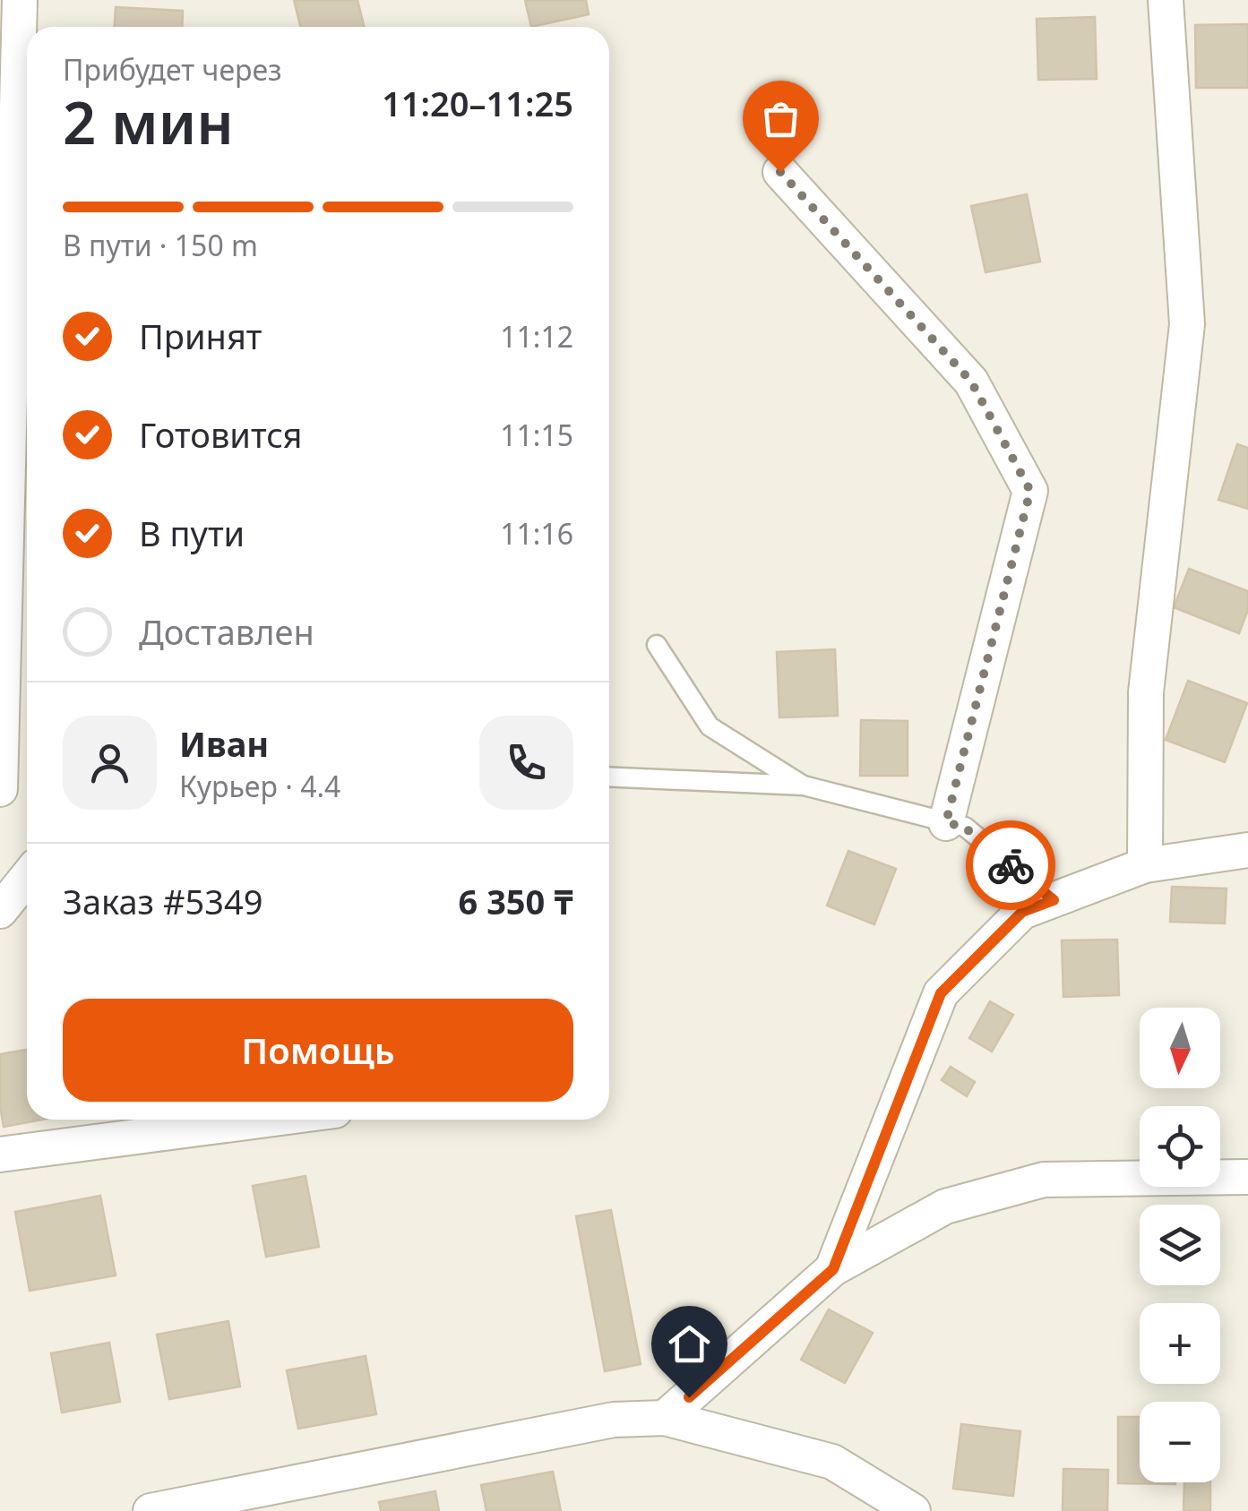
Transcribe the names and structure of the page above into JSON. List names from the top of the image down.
{
  "north": "bottom",
  "page": {
    "heading": ["2 мин", "Прибудет через", "11:20–11:25"],
    "panel": [
      "Иван",
      "Курьер · 4.4",
      "Заказ #5349",
      "6 350 ₸"
    ],
    "bar": "В пути · 150 m",
    "list": [
      ["Принят", "11:12"],
      ["Готовится", "11:15"],
      ["В пути", "11:16"],
      "Доставлен"
    ],
    "buttons": "Помощь",
    "map_buttons": ["+", "−"]
  }
}
